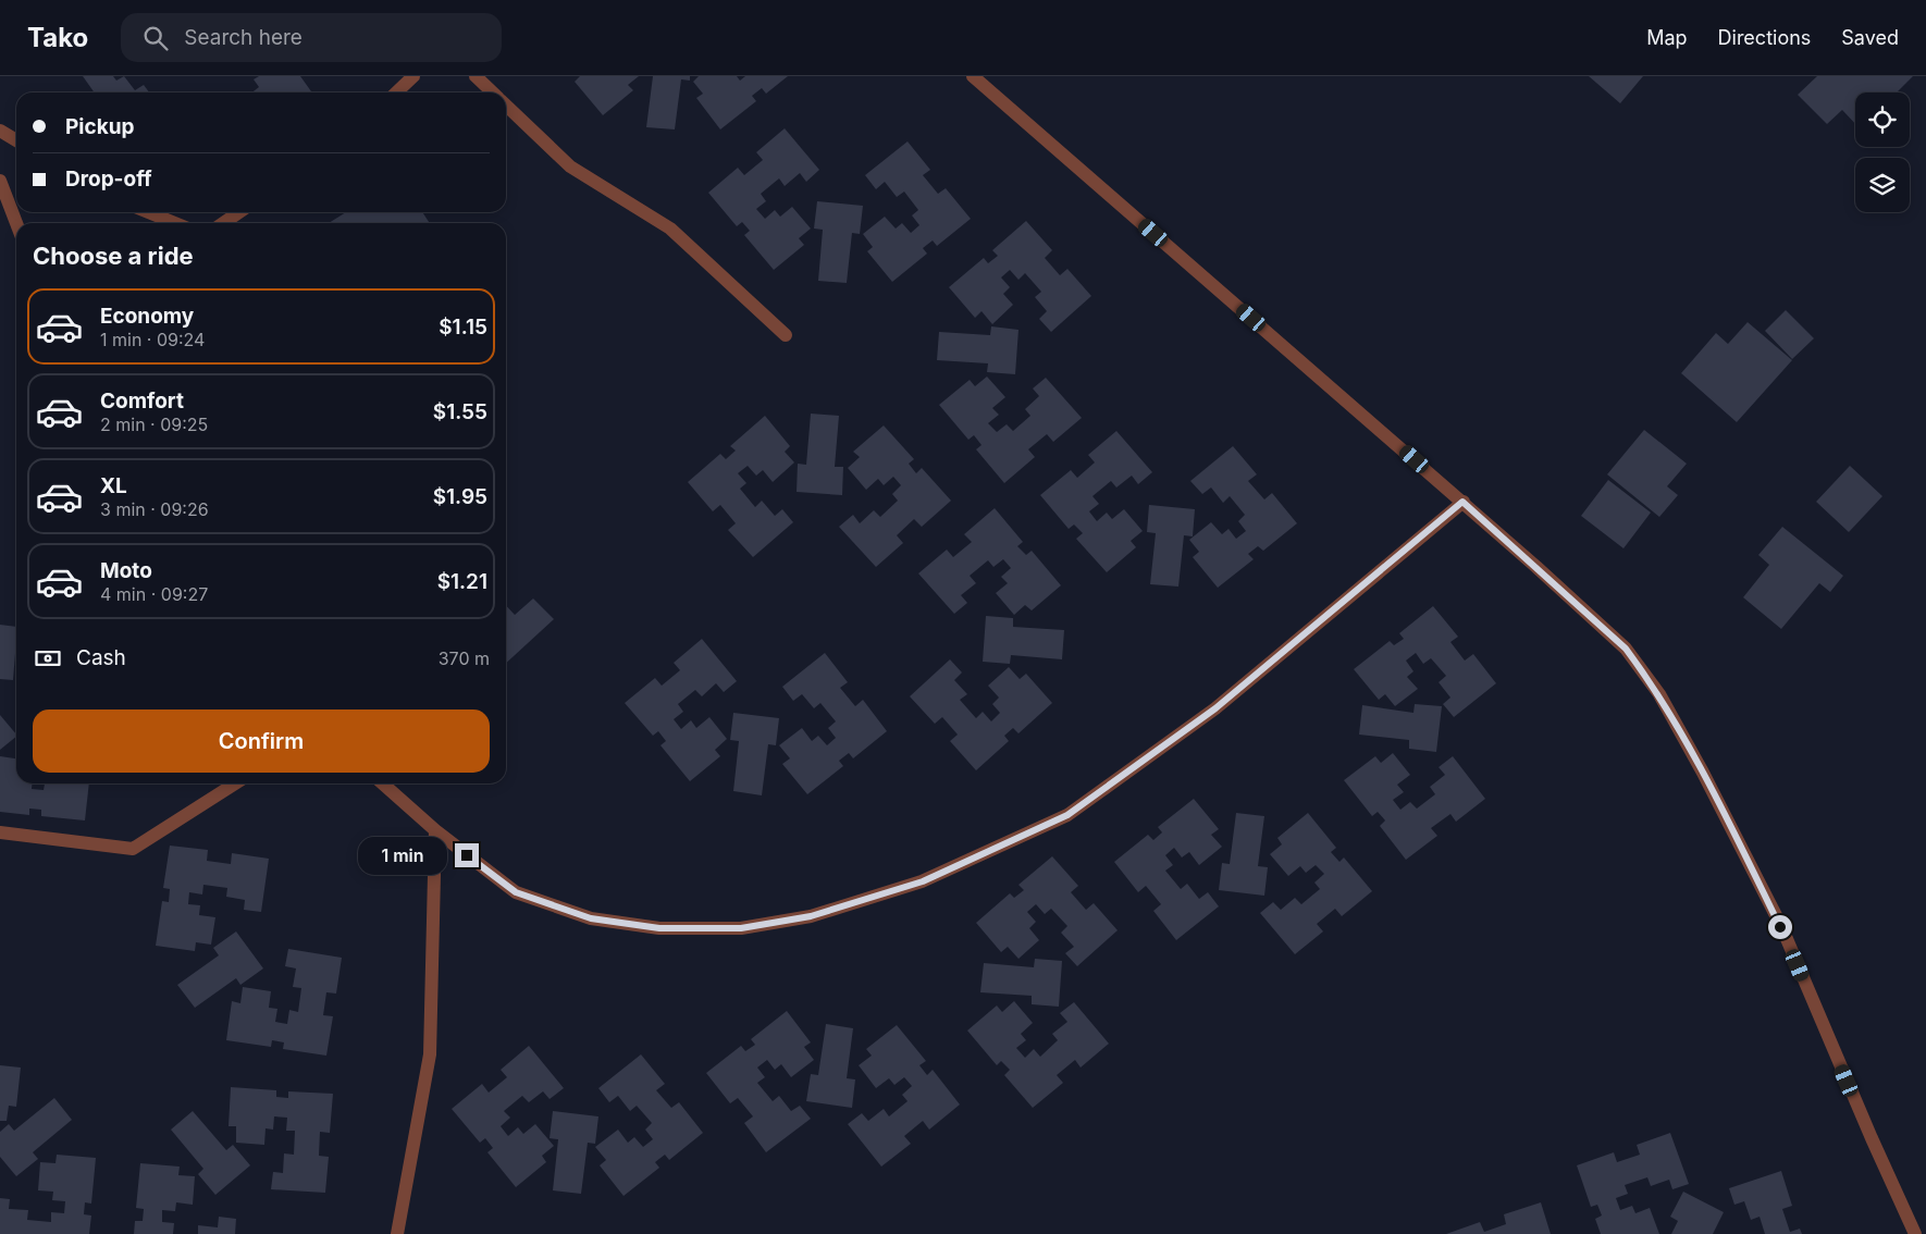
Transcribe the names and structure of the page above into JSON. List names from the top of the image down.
{
  "page": {
    "header": "Tako",
    "search": "Search here",
    "nav": ["Map", "Directions", "Saved"],
    "banner": ["Pickup", "Drop-off"],
    "heading": "Choose a ride",
    "list": [
      {
        "name": "Economy",
        "note": "1 min · 09:24",
        "value": "$1.15"
      },
      {
        "name": "Comfort",
        "note": "2 min · 09:25",
        "value": "$1.55"
      },
      {
        "name": "XL",
        "note": "3 min · 09:26",
        "value": "$1.95"
      },
      {
        "name": "Moto",
        "note": "4 min · 09:27",
        "value": "$1.21"
      }
    ],
    "pay": ["Cash", "370 m"],
    "buttons": "Confirm",
    "bubble": "1 min"
  }
}
